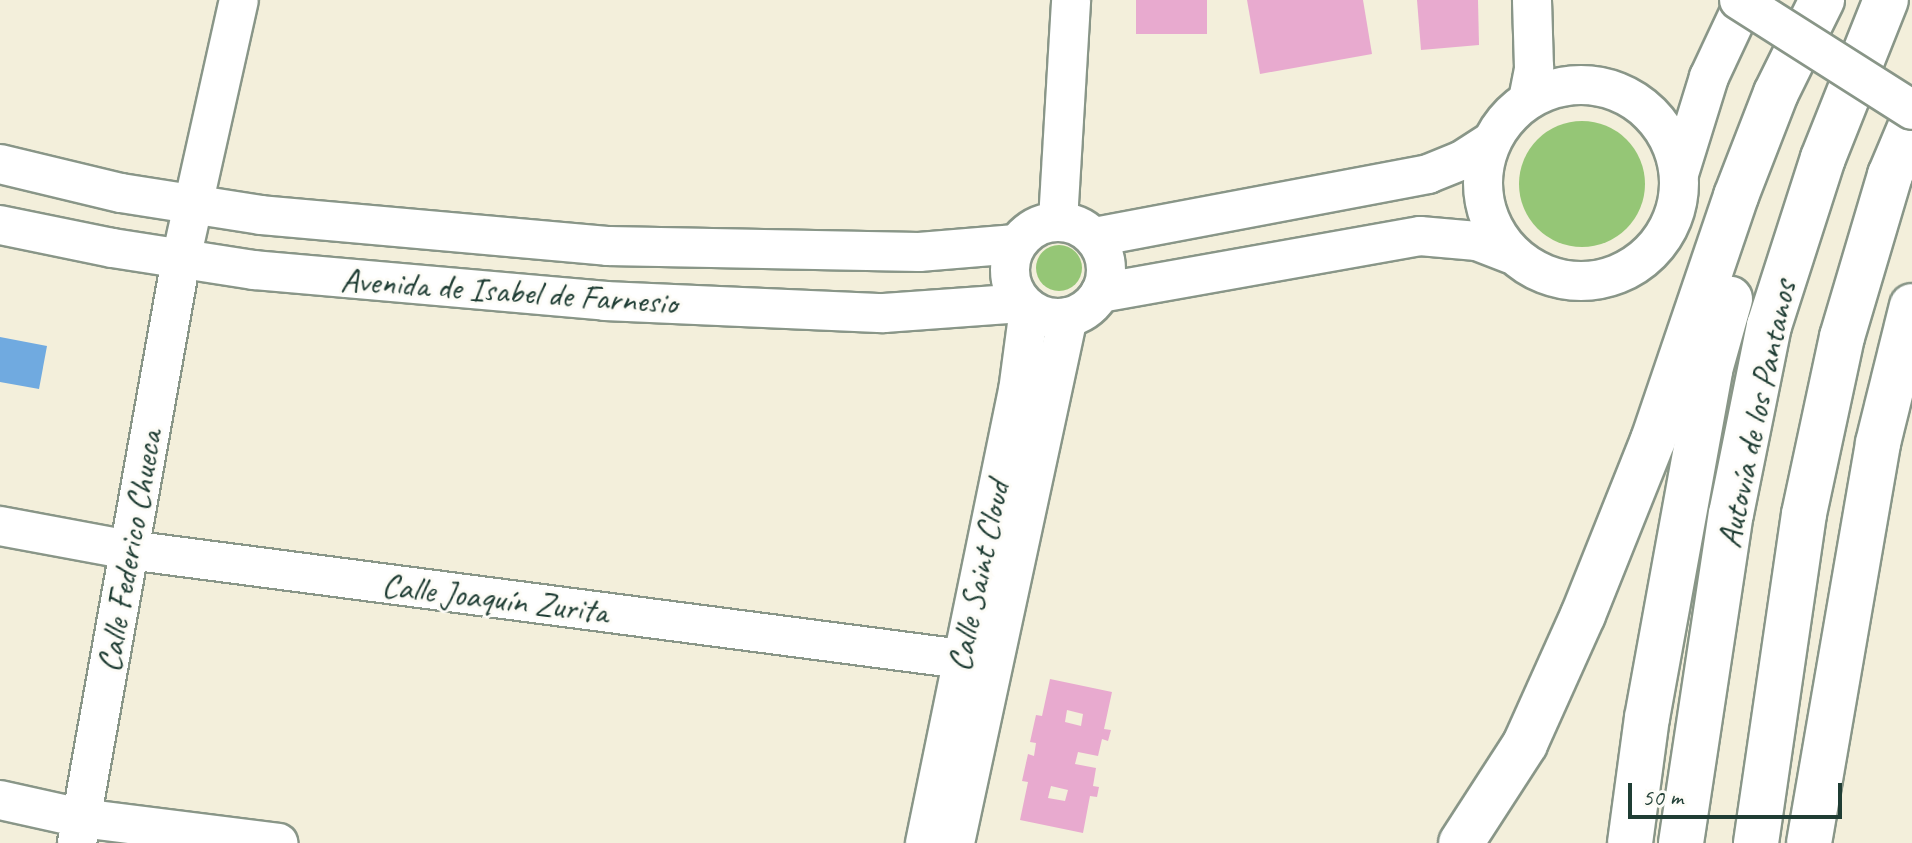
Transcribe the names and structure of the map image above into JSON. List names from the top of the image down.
{
  "streets": {
    "highway": ["Autovía de los Pantanos"],
    "street": [
      "Avenida de Isabel de Farnesio",
      "Calle Federico Chueca",
      "Calle Saint Cloud",
      "Calle Joaquín Zurita"
    ]
  },
  "crossings": [
    ["Avenida de Isabel de Farnesio", "Calle Federico Chueca"],
    ["Avenida de Isabel de Farnesio", "Calle Saint Cloud"],
    ["Calle Federico Chueca", "Calle Joaquín Zurita"],
    ["Calle Saint Cloud", "Calle Joaquín Zurita"]
  ],
  "scale_bar": "50 m"
}
